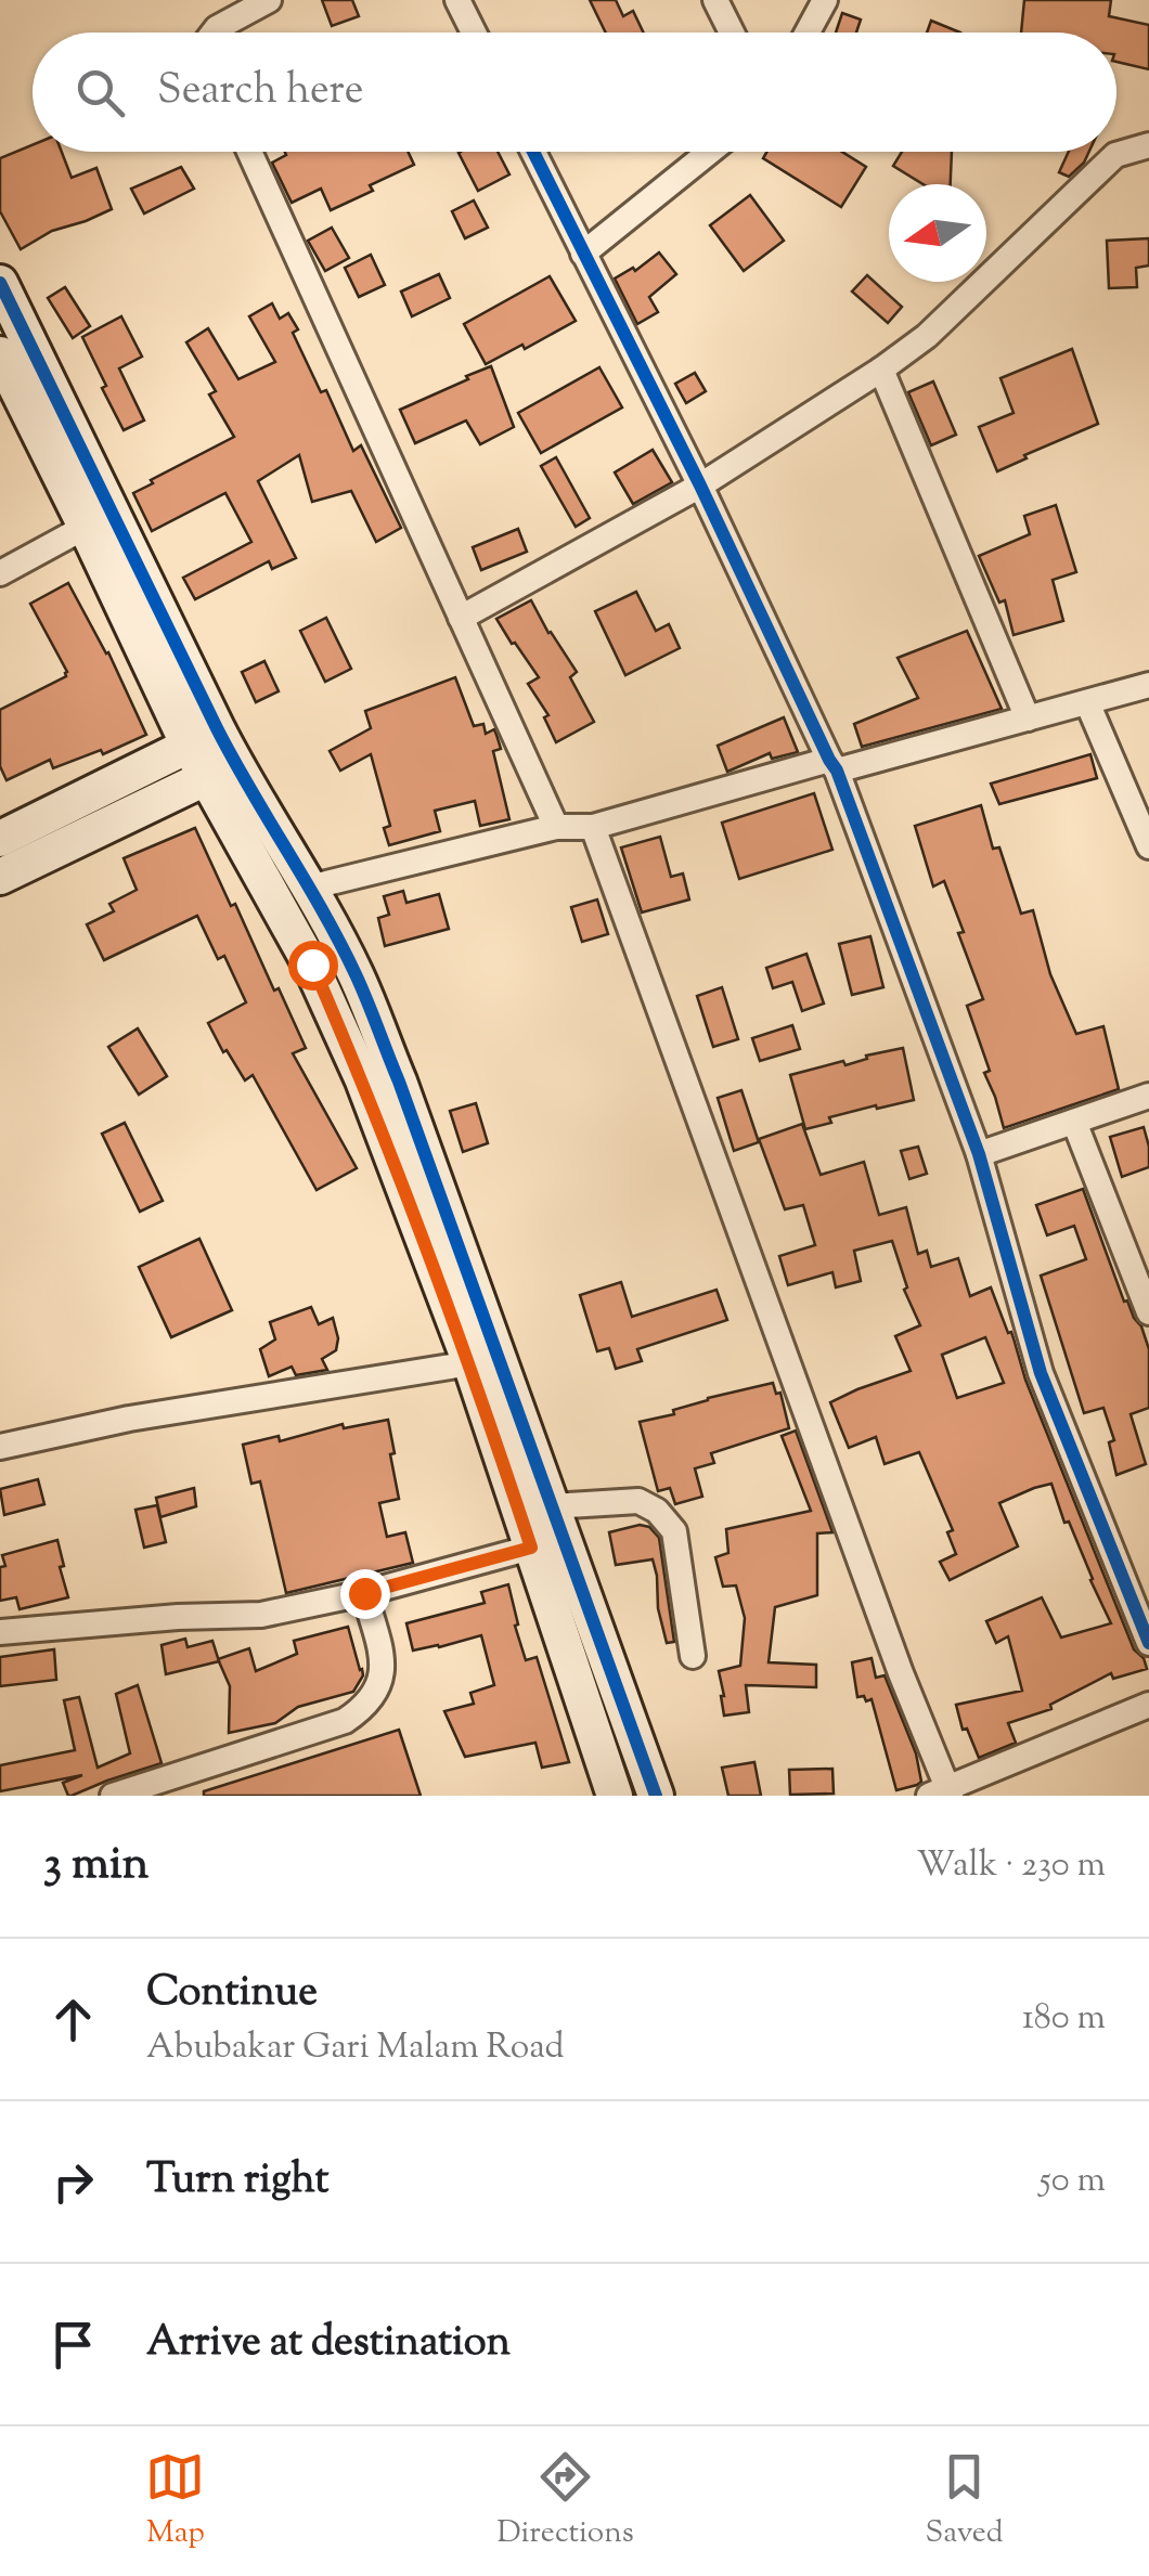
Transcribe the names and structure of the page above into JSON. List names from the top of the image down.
{
  "north": "left",
  "page": {
    "search": "Search here",
    "heading": ["3 min", "Walk · 230 m"],
    "list": [
      ["Continue", "Abubakar Gari Malam Road", "180 m"],
      ["Turn right", "50 m"],
      "Arrive at destination"
    ],
    "nav": ["Map", "Directions", "Saved"]
  }
}
